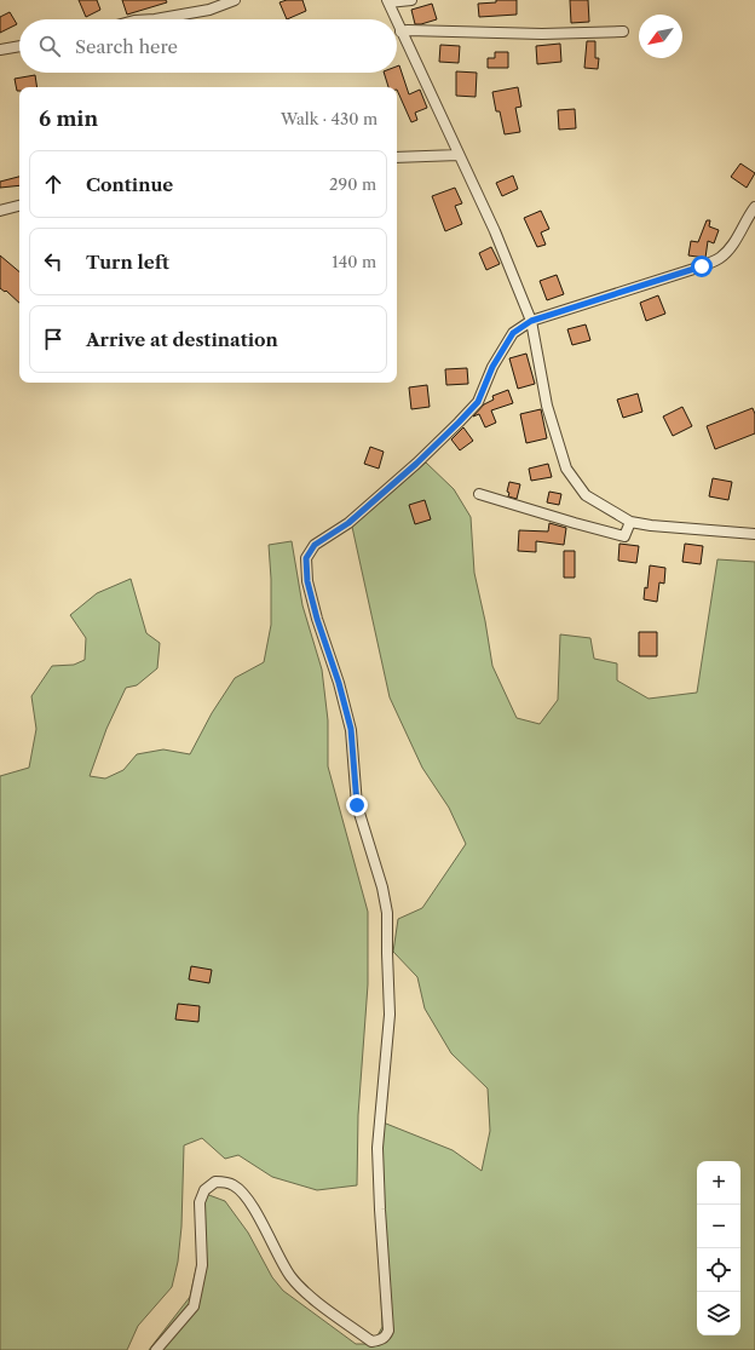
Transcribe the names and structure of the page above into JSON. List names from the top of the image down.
{
  "north": "bottom left",
  "page": {
    "search": "Search here",
    "heading": ["6 min", "Walk · 430 m"],
    "list": [
      ["Continue", "290 m"],
      ["Turn left", "140 m"],
      "Arrive at destination"
    ],
    "map_buttons": ["+", "−"]
  }
}
